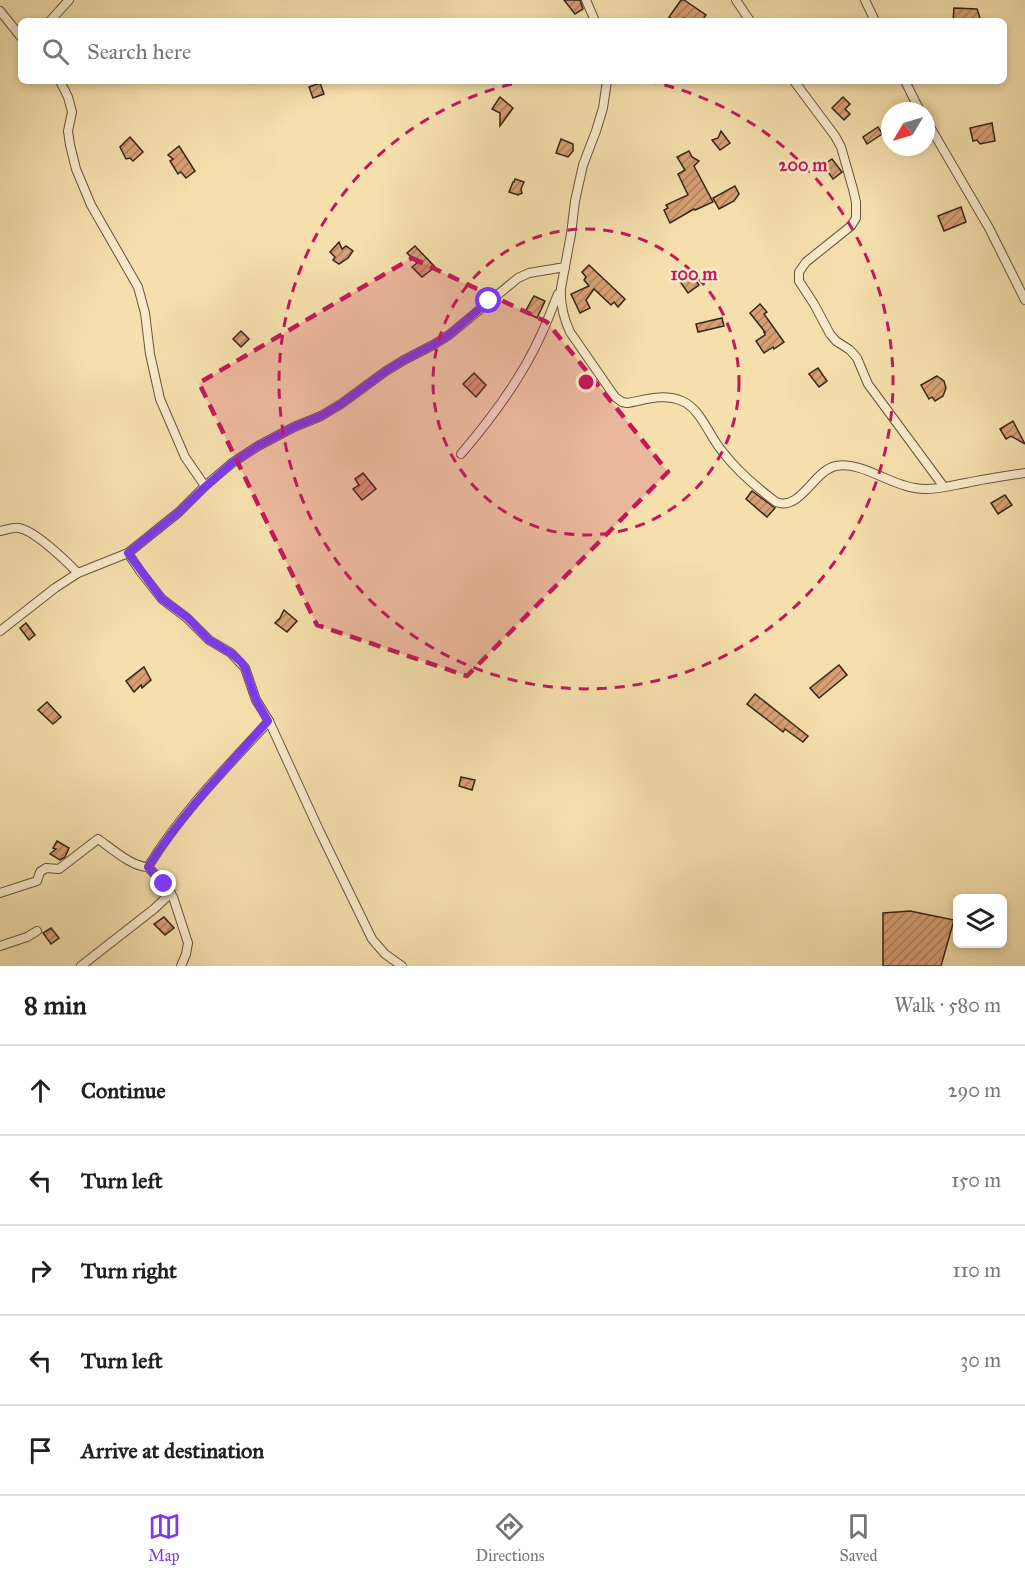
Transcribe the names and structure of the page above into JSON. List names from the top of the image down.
{
  "north": "bottom left",
  "page": {
    "search": "Search here",
    "heading": ["8 min", "Walk · 580 m"],
    "list": [
      ["Continue", "290 m"],
      ["Turn left", "150 m"],
      ["Turn right", "110 m"],
      ["Turn left", "30 m"],
      "Arrive at destination"
    ],
    "nav": ["Map", "Directions", "Saved"]
  },
  "rings": ["200 m", "100 m"]
}
